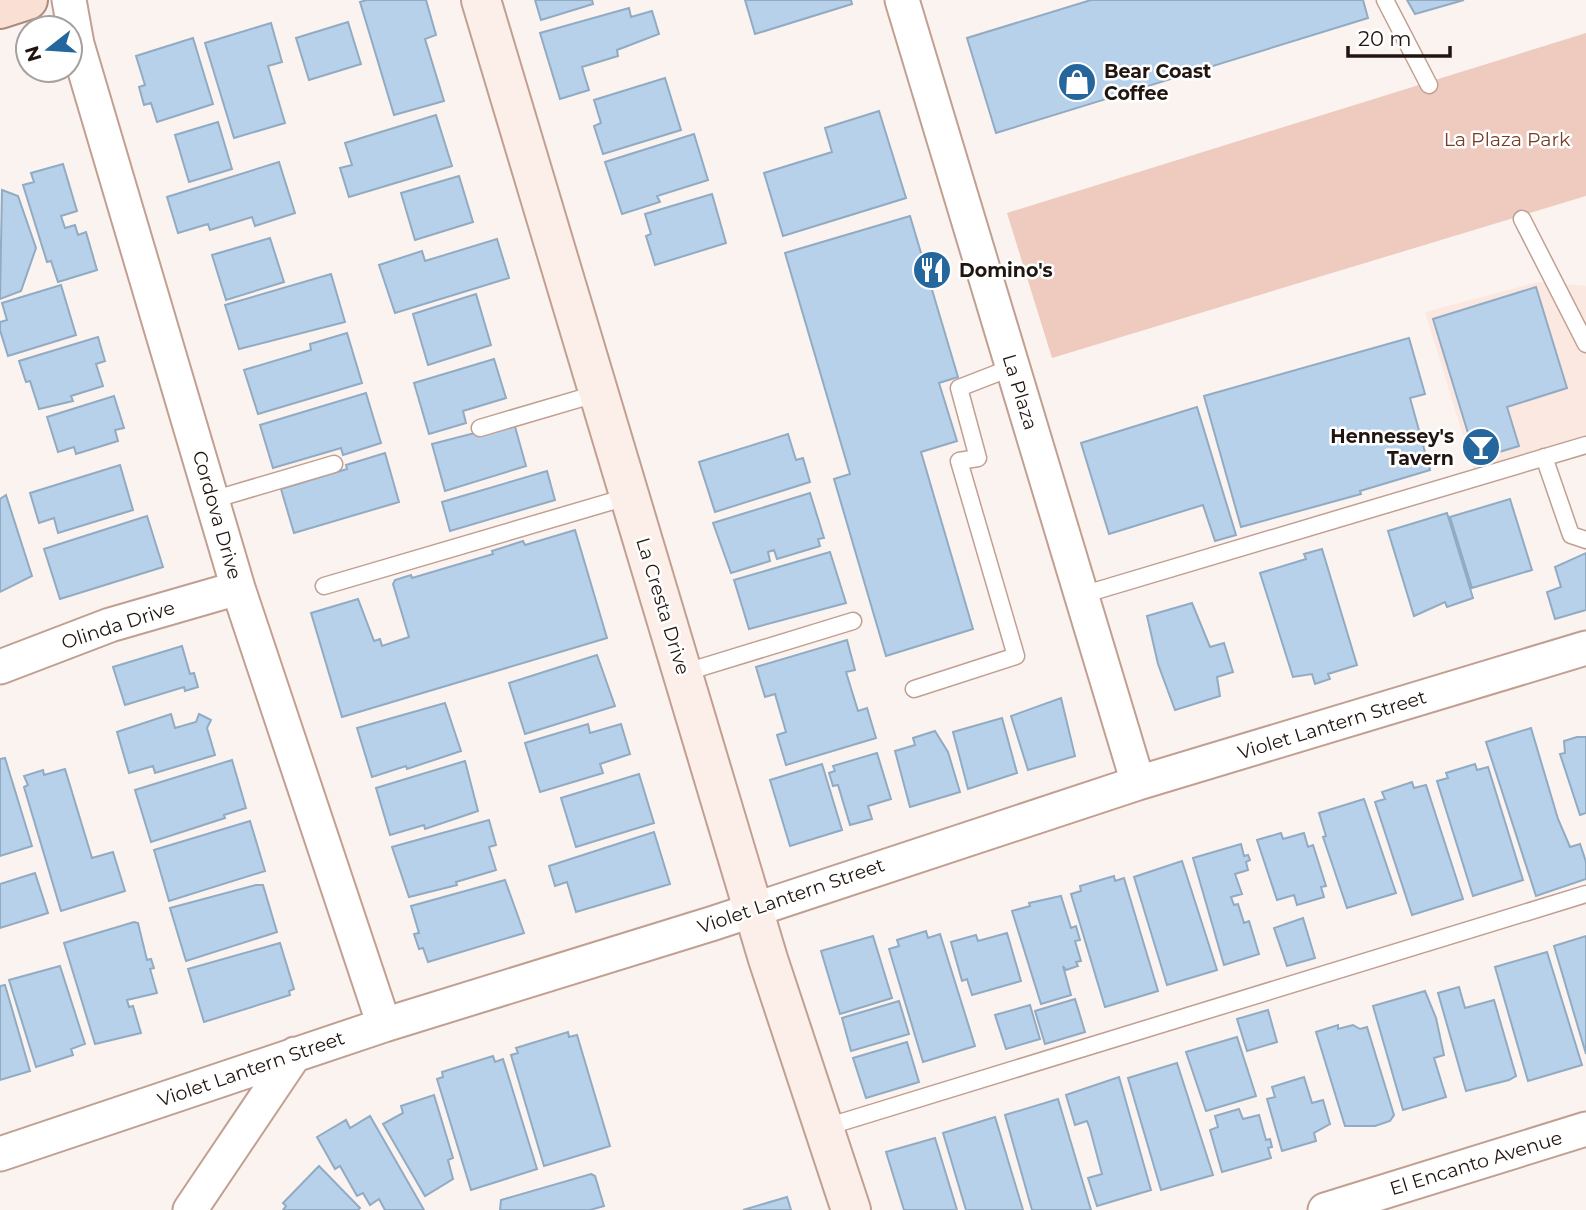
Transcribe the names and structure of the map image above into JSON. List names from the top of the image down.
{
  "streets": {
    "street": [
      "La Plaza",
      "Cordova Drive",
      "La Cresta Drive",
      "Olinda Drive",
      "Violet Lantern Street",
      "El Encanto Avenue"
    ]
  },
  "crossings": [
    ["La Plaza", "Violet Lantern Street"],
    ["Cordova Drive", "Olinda Drive"],
    ["Cordova Drive", "Violet Lantern Street"],
    ["La Cresta Drive", "Violet Lantern Street"]
  ],
  "parks": ["La Plaza Park"],
  "places": {
    "shop": ["Bear Coast Coffee"],
    "restaurant": ["Domino's"],
    "bar": ["Hennessey's Tavern"]
  },
  "scale_bar": "20 m",
  "north": "left"
}
